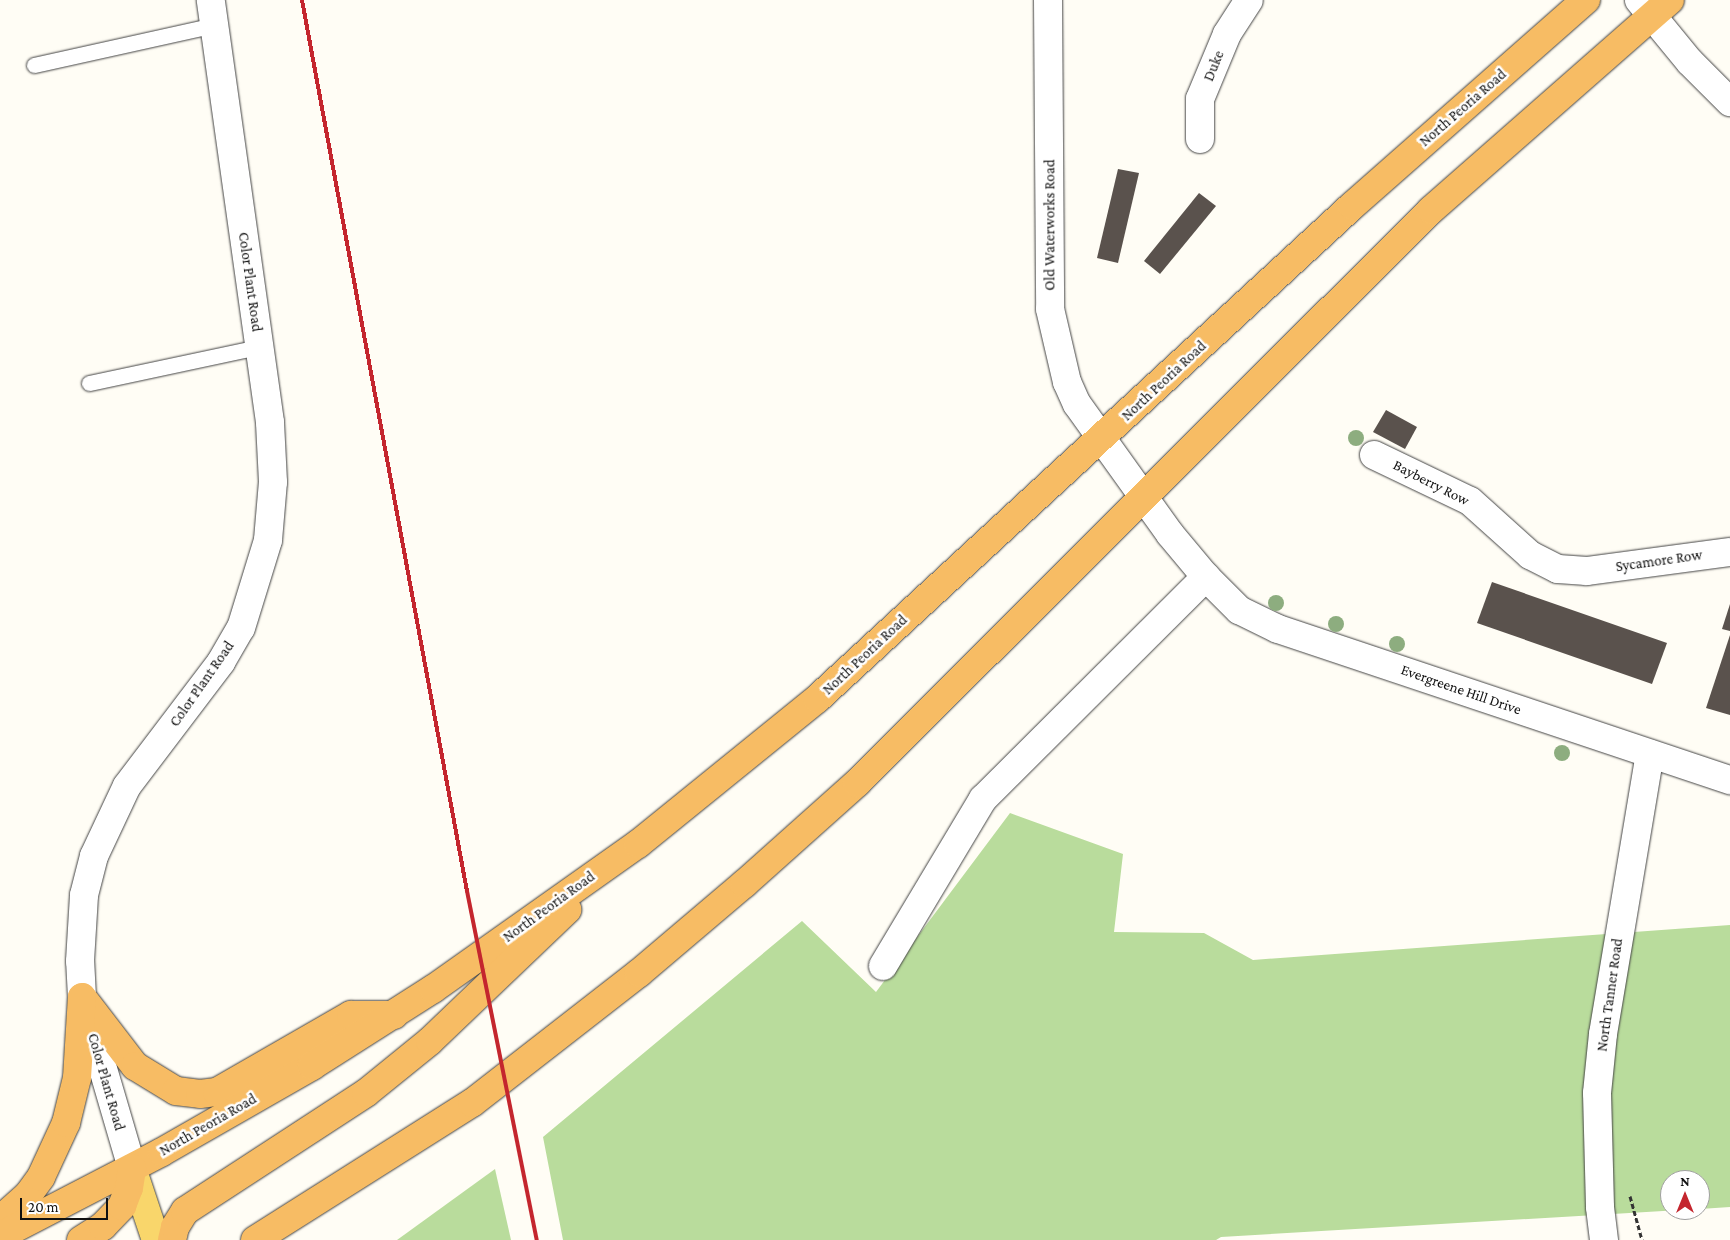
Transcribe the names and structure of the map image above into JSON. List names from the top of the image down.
{
  "streets": {
    "highway": ["North Peoria Road"],
    "street": [
      "Duke",
      "Old Waterworks Road",
      "Color Plant Road",
      "Bayberry Row",
      "Sycamore Row",
      "Evergreene Hill Drive",
      "North Tanner Road"
    ]
  },
  "crossings": [
    ["North Peoria Road", "Old Waterworks Road"],
    ["North Peoria Road", "Color Plant Road"],
    ["Bayberry Row", "Sycamore Row"],
    ["Evergreene Hill Drive", "North Tanner Road"]
  ],
  "scale_bar": "20 m",
  "north": "top"
}
